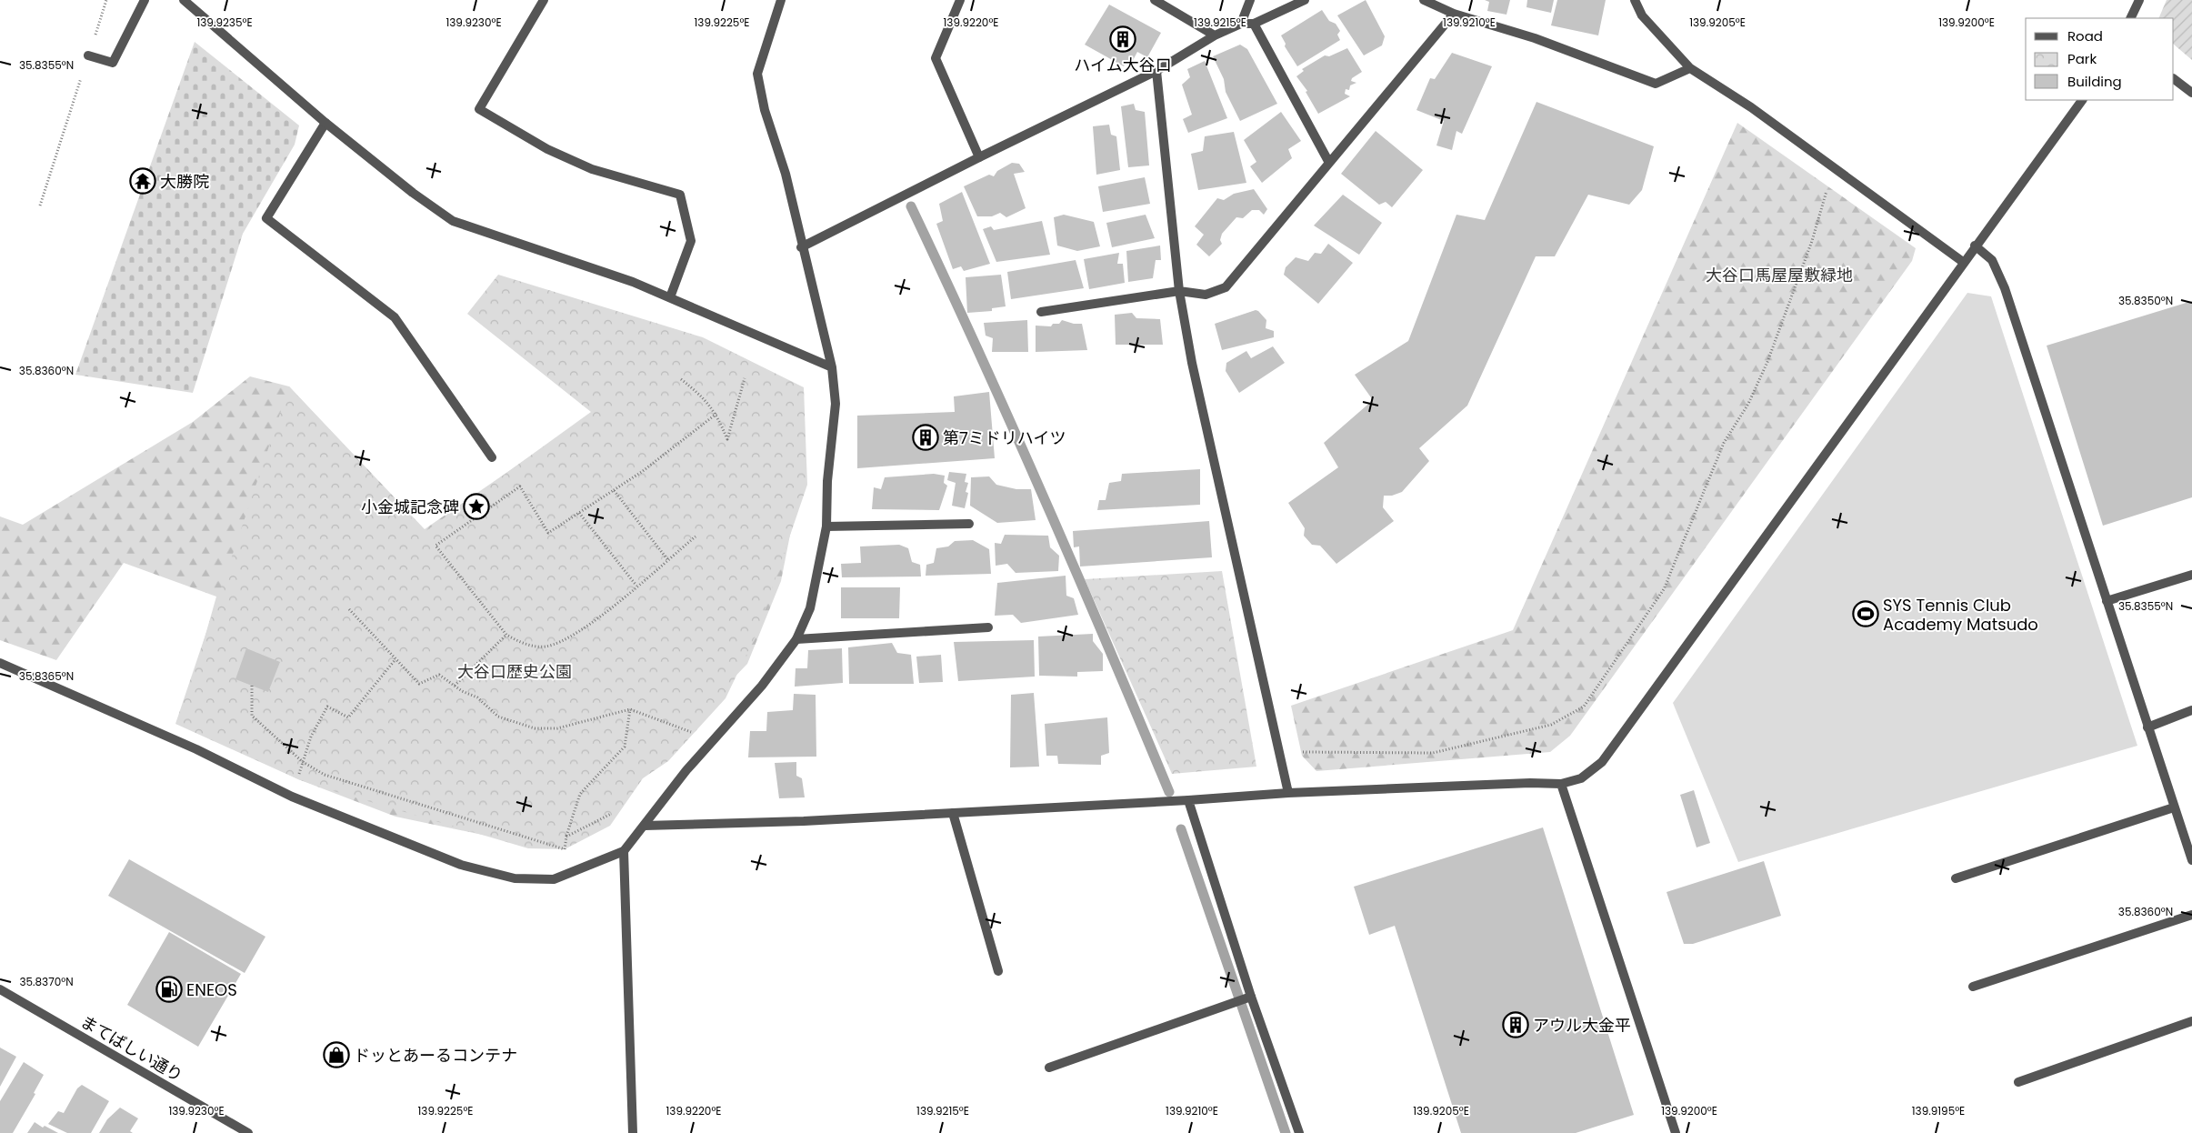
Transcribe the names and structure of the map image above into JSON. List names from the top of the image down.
{
  "streets": {
    "street": ["まてばしい通り"]
  },
  "parks": ["大谷口馬屋屋敷緑地", "大谷口歴史公園"],
  "places": {
    "building": ["ハイム大谷口", "第7ミドリハイツ", "アウル大金平"],
    "temple": ["大勝院"],
    "place": ["小金城記念碑"],
    "sports": ["SYS Tennis Club Academy Matsudo"],
    "fuel station": ["ENEOS"],
    "shop": ["ドッとあーるコンテナ"]
  },
  "legend": ["Road", "Park", "Building"],
  "coordinates": [
    "139.9215°E",
    "139.9235°E",
    "139.9230°E",
    "139.9225°E",
    "139.9220°E",
    "139.9210°E",
    "139.9205°E",
    "139.9200°E",
    "35.8355°N",
    "35.8350°N",
    "35.8360°N",
    "35.8365°N",
    "35.8370°N",
    "139.9195°E"
  ]
}
